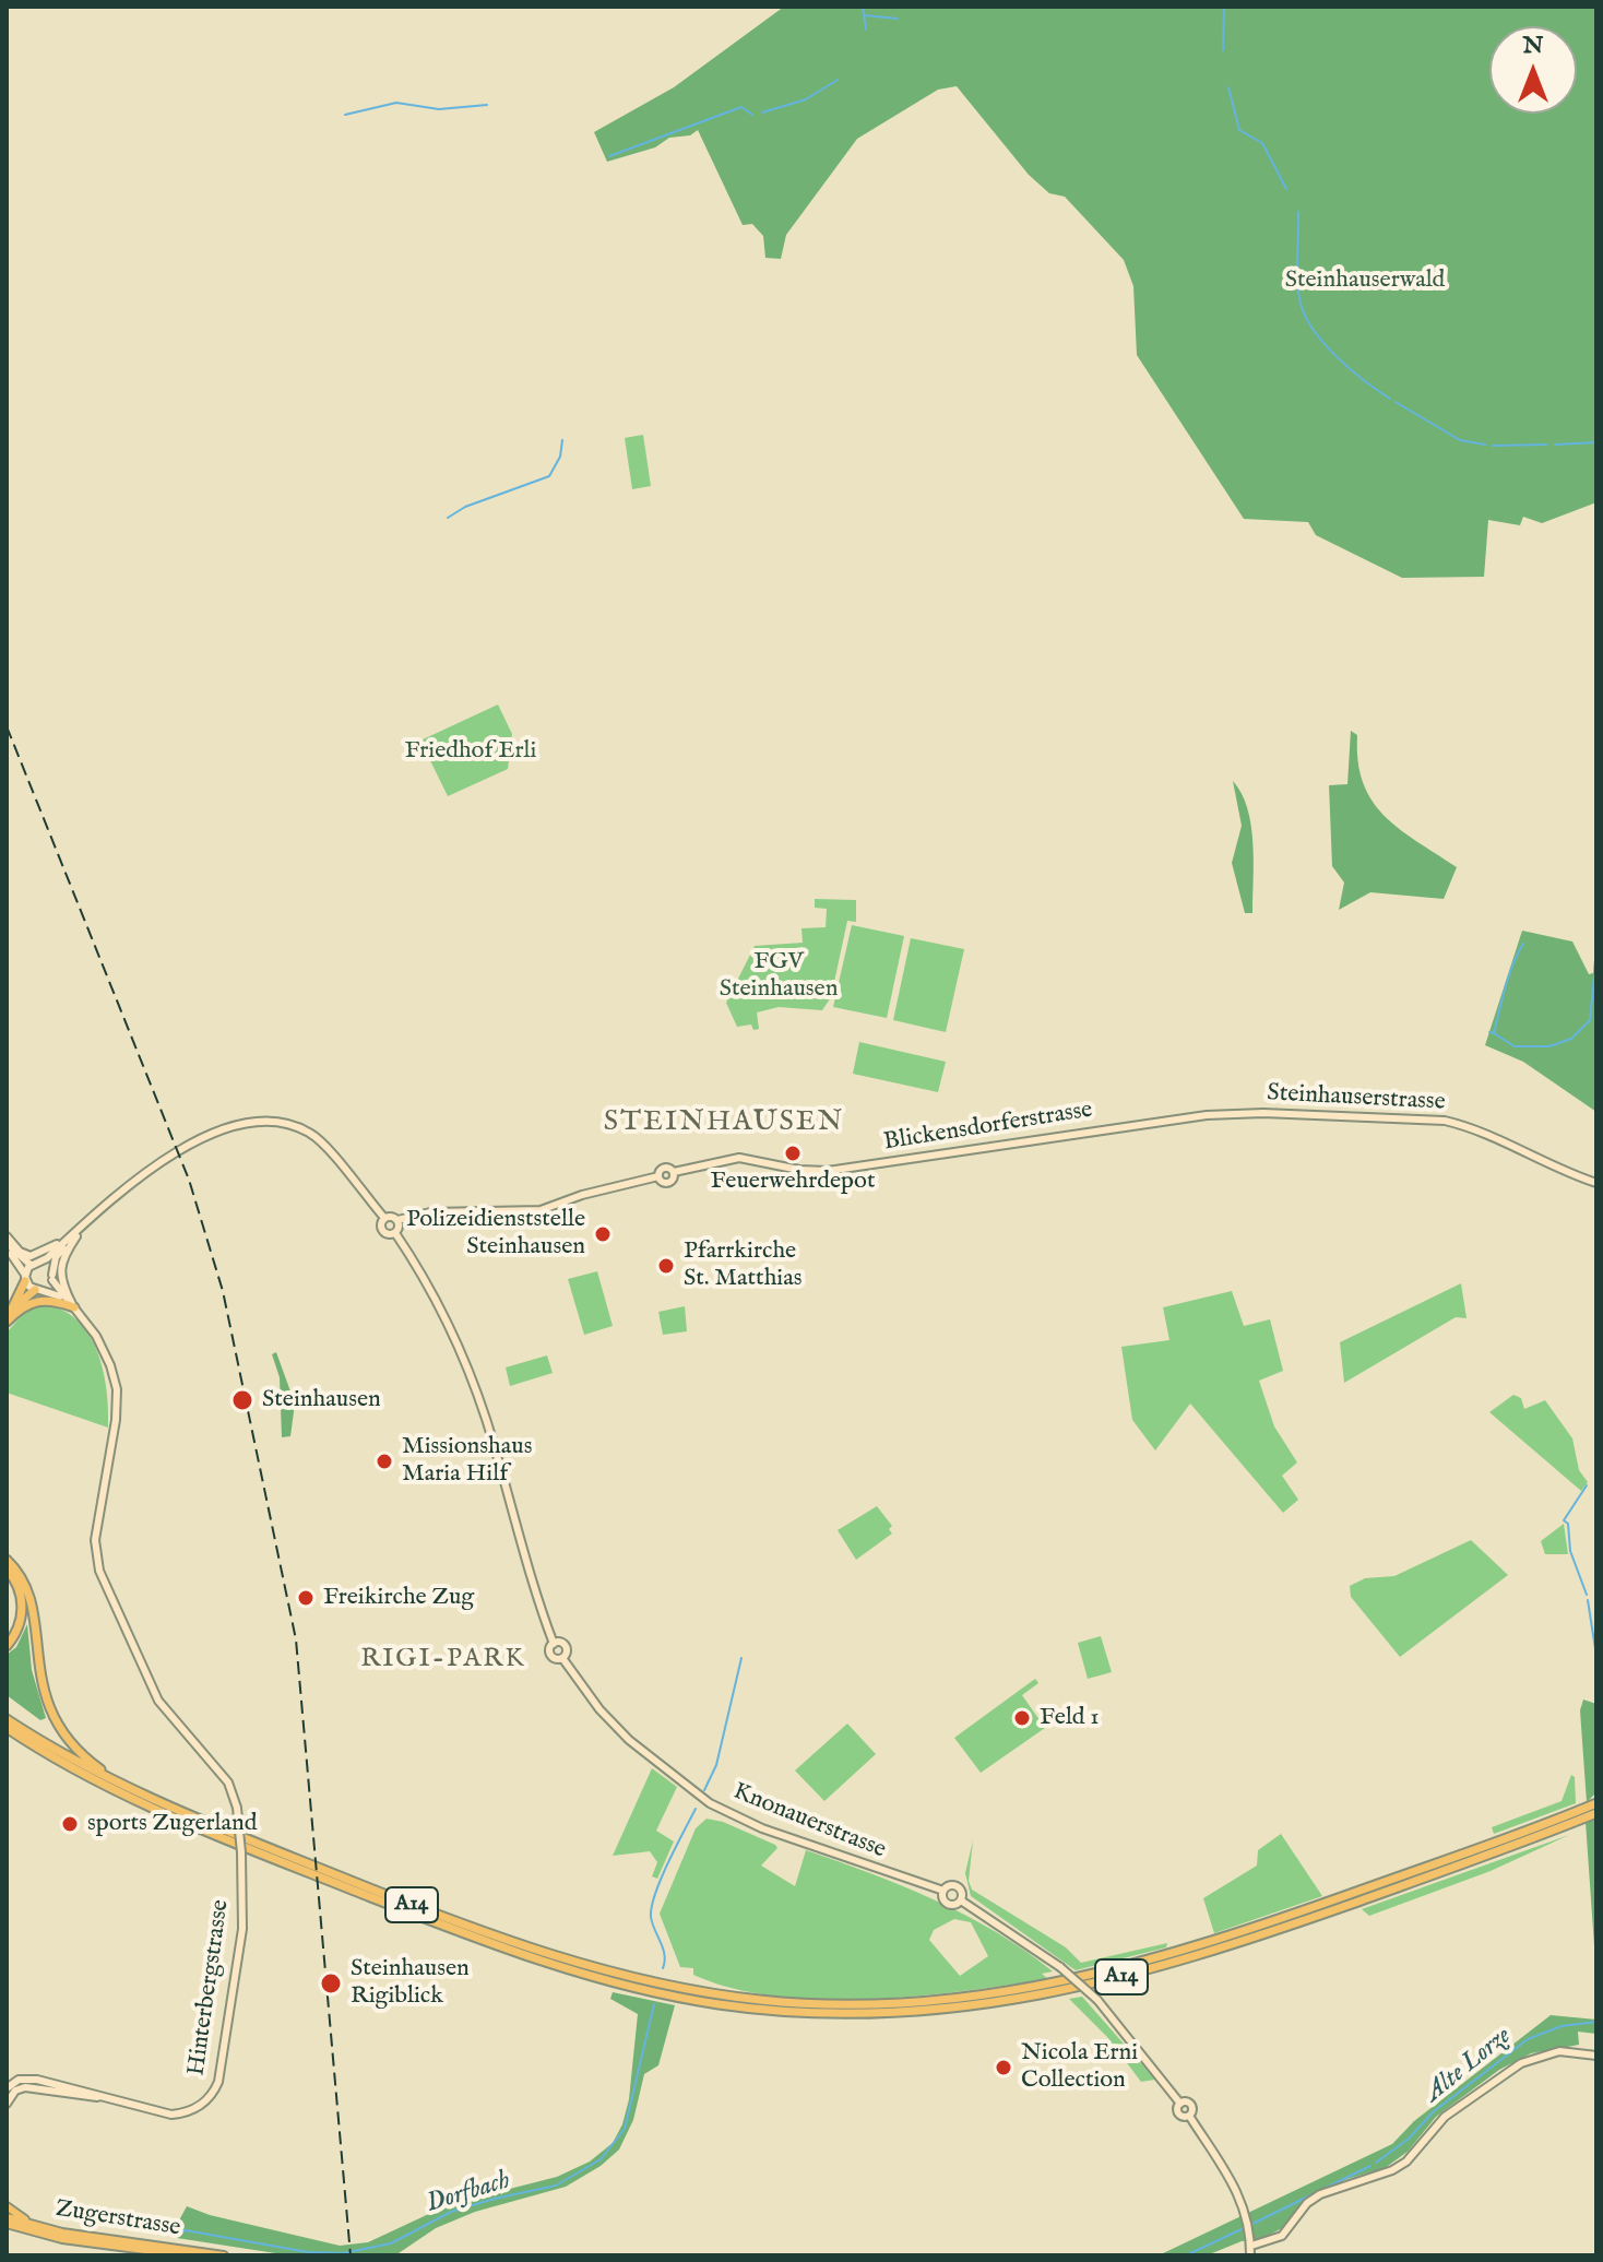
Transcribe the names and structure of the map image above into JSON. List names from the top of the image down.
{
  "streets": {
    "highway": ["A14"],
    "main road": ["Zugerstrasse"],
    "street": [
      "Steinhauserstrasse",
      "Blickensdorferstrasse",
      "Knonauerstrasse",
      "Hinterbergstrasse"
    ]
  },
  "crossings": [
    ["Steinhauserstrasse", "Blickensdorferstrasse"]
  ],
  "districts": ["STEINHAUSEN", "RIGI-PARK"],
  "water": ["Alte Lorze", "Dorfbach"],
  "parks": ["Steinhauserwald", "Friedhof Erli", "FGV Steinhausen"],
  "places": [
    "Feuerwehrdepot",
    "Polizeidienststelle Steinhausen",
    "Pfarrkirche St. Matthias",
    "Steinhausen",
    "Missionshaus Maria Hilf",
    "Freikirche Zug",
    "Feld 1",
    "sports Zugerland",
    "Steinhausen Rigiblick",
    "Nicola Erni Collection"
  ],
  "north": "top"
}
